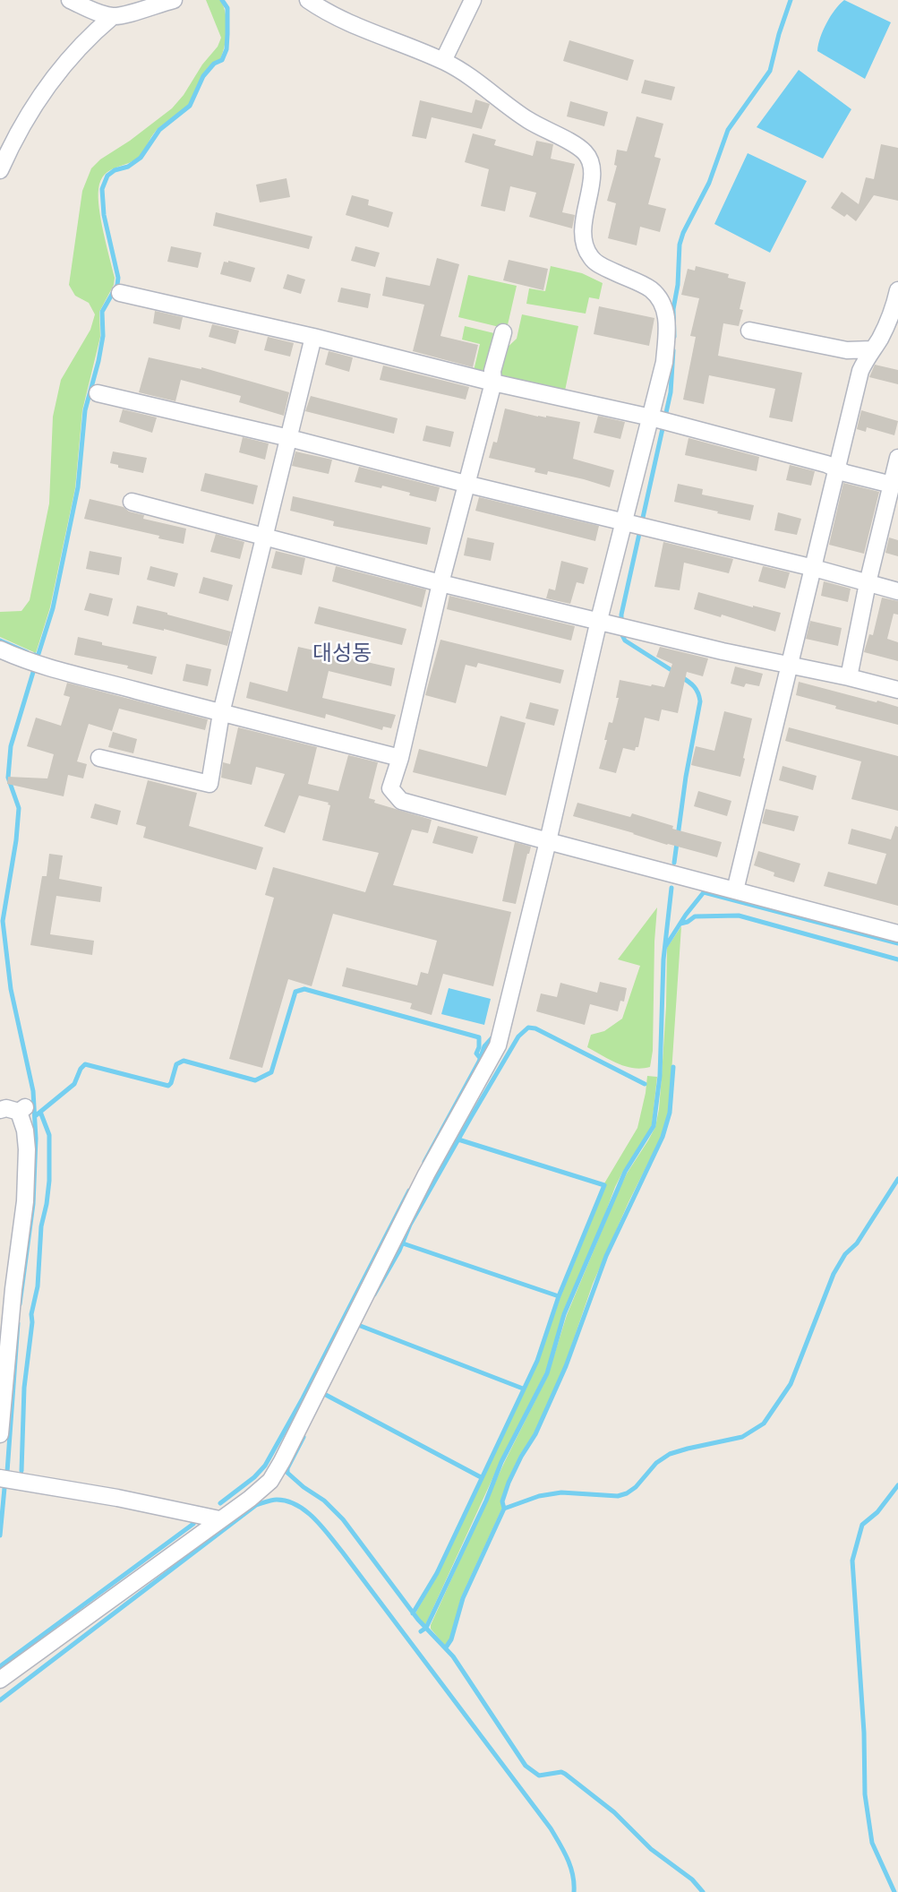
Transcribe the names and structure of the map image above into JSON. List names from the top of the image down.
{
  "districts": ["대성동"]
}
